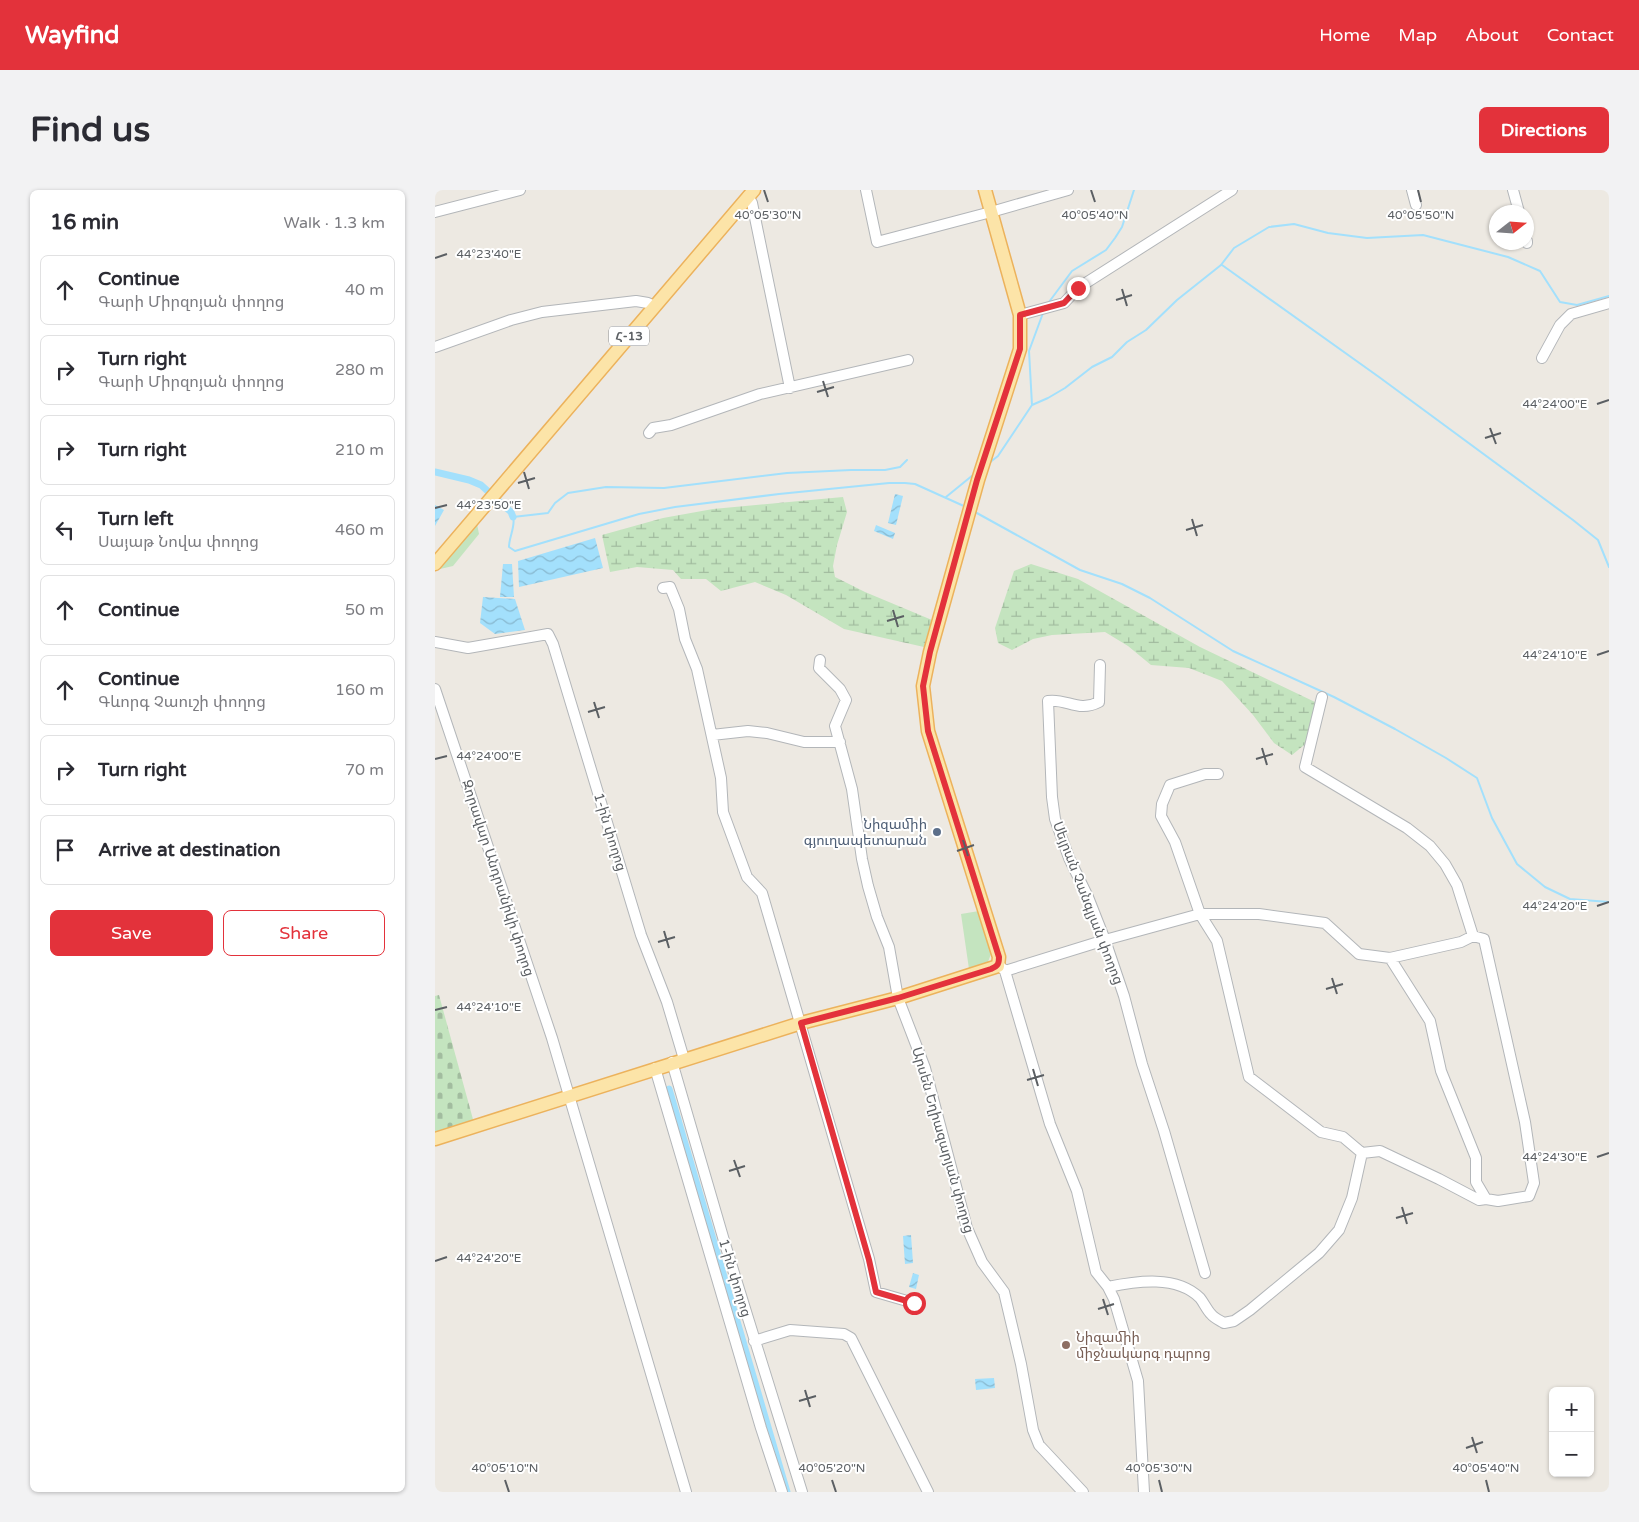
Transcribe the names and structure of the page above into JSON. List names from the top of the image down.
{
  "streets": {
    "main road": ["Հ-13"],
    "street": [
      "1-ին փողոց",
      "Զորավար Անդրանիկի փողոց",
      "Սեյրան Չանգլյան փողոց",
      "Արսեն Եղիազարյան փողոց"
    ]
  },
  "places": ["Նիզամիի գյուղապետարան", "Նիզամիի միջնակարգ դպրոց"],
  "north": "right",
  "page": {
    "header": "Wayfind",
    "nav": [
      "Home",
      "Map",
      "About",
      "Contact"
    ],
    "buttons": [
      "Directions",
      ["Save", "Share"]
    ],
    "title": "Find us",
    "heading": ["16 min", "Walk · 1.3 km"],
    "list": [
      ["Continue", "Գարի Միրզոյան փողոց", "40 m"],
      ["Turn right", "Գարի Միրզոյան փողոց", "280 m"],
      ["Turn right", "210 m"],
      ["Turn left", "Սայաթ Նովա փողոց", "460 m"],
      ["Continue", "50 m"],
      ["Continue", "Գևորգ Չաուշի փողոց", "160 m"],
      ["Turn right", "70 m"],
      "Arrive at destination"
    ],
    "map_buttons": ["+", "−"]
  },
  "coordinates": [
    "40°05'30\"N",
    "40°05'40\"N",
    "40°05'50\"N",
    "44°23'40\"E",
    "44°24'00\"E",
    "44°23'50\"E",
    "44°24'10\"E",
    "44°24'20\"E",
    "44°24'30\"E",
    "40°05'10\"N",
    "40°05'20\"N"
  ]
}
